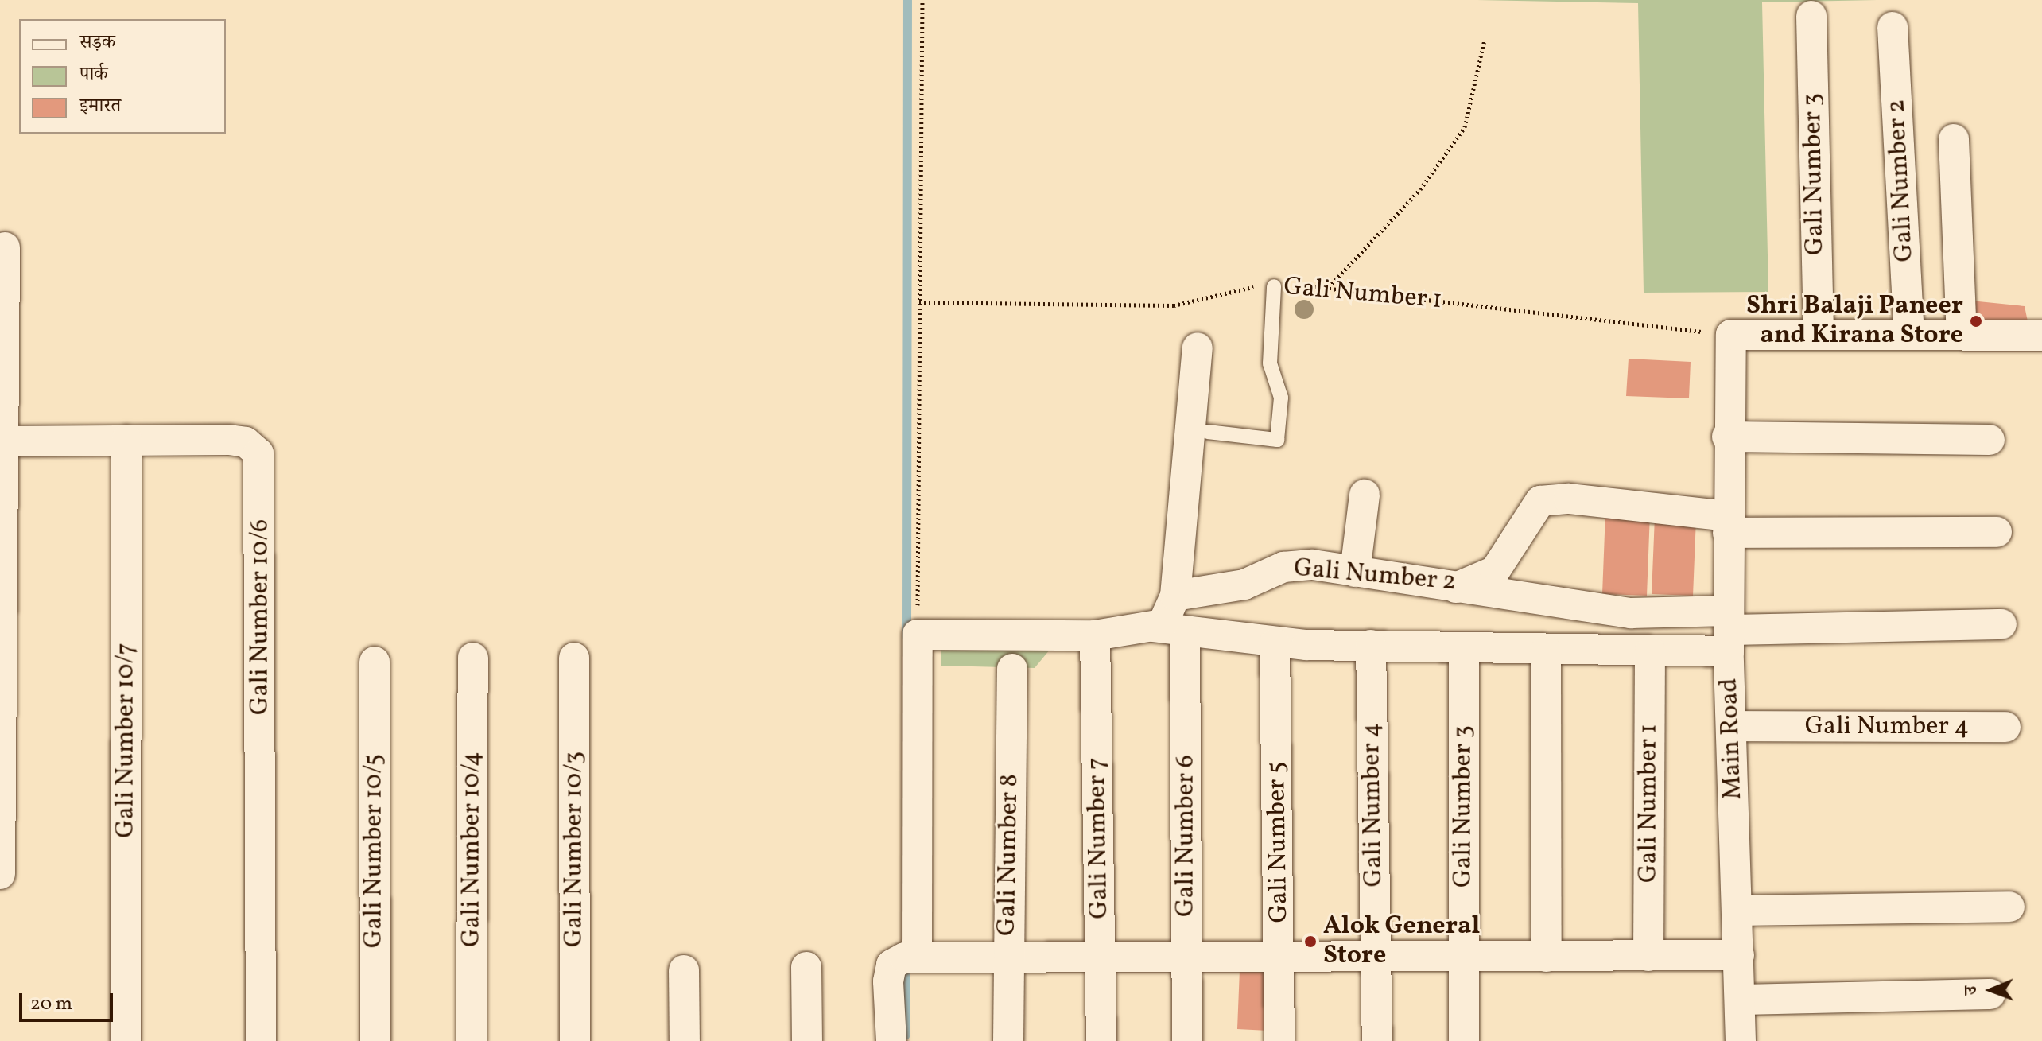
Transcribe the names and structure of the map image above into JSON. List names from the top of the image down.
{
  "streets": {
    "street": [
      "Gali Number 3",
      "Gali Number 2",
      "Gali Number 1",
      "Gali Number 10/6",
      "Gali Number 4",
      "Main Road",
      "Gali Number 10/7",
      "Gali Number 6",
      "Gali Number 7",
      "Gali Number 5",
      "Gali Number 10/4",
      "Gali Number 10/3",
      "Gali Number 10/5",
      "Gali Number 8"
    ]
  },
  "crossings": [
    ["Gali Number 2", "Main Road"],
    ["Gali Number 1", "Main Road"],
    ["Gali Number 10/6", "Gali Number 10/7"],
    ["Gali Number 4", "Main Road"]
  ],
  "places": ["Shri Balaji Paneer and Kirana Store", "Alok General Store"],
  "legend": ["सड़क", "पार्क", "इमारत"],
  "scale_bar": "20 m",
  "north": "left"
}
